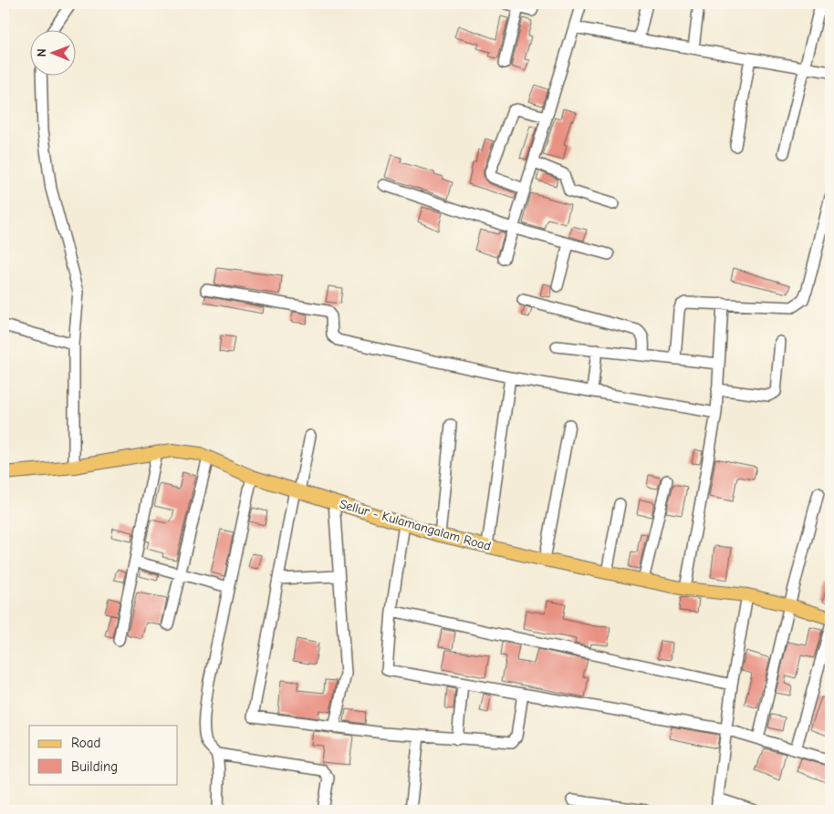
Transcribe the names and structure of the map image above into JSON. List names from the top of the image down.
{
  "streets": {
    "main road": ["Sellur - Kulamangalam Road"]
  },
  "legend": ["Road", "Building"],
  "north": "left"
}
